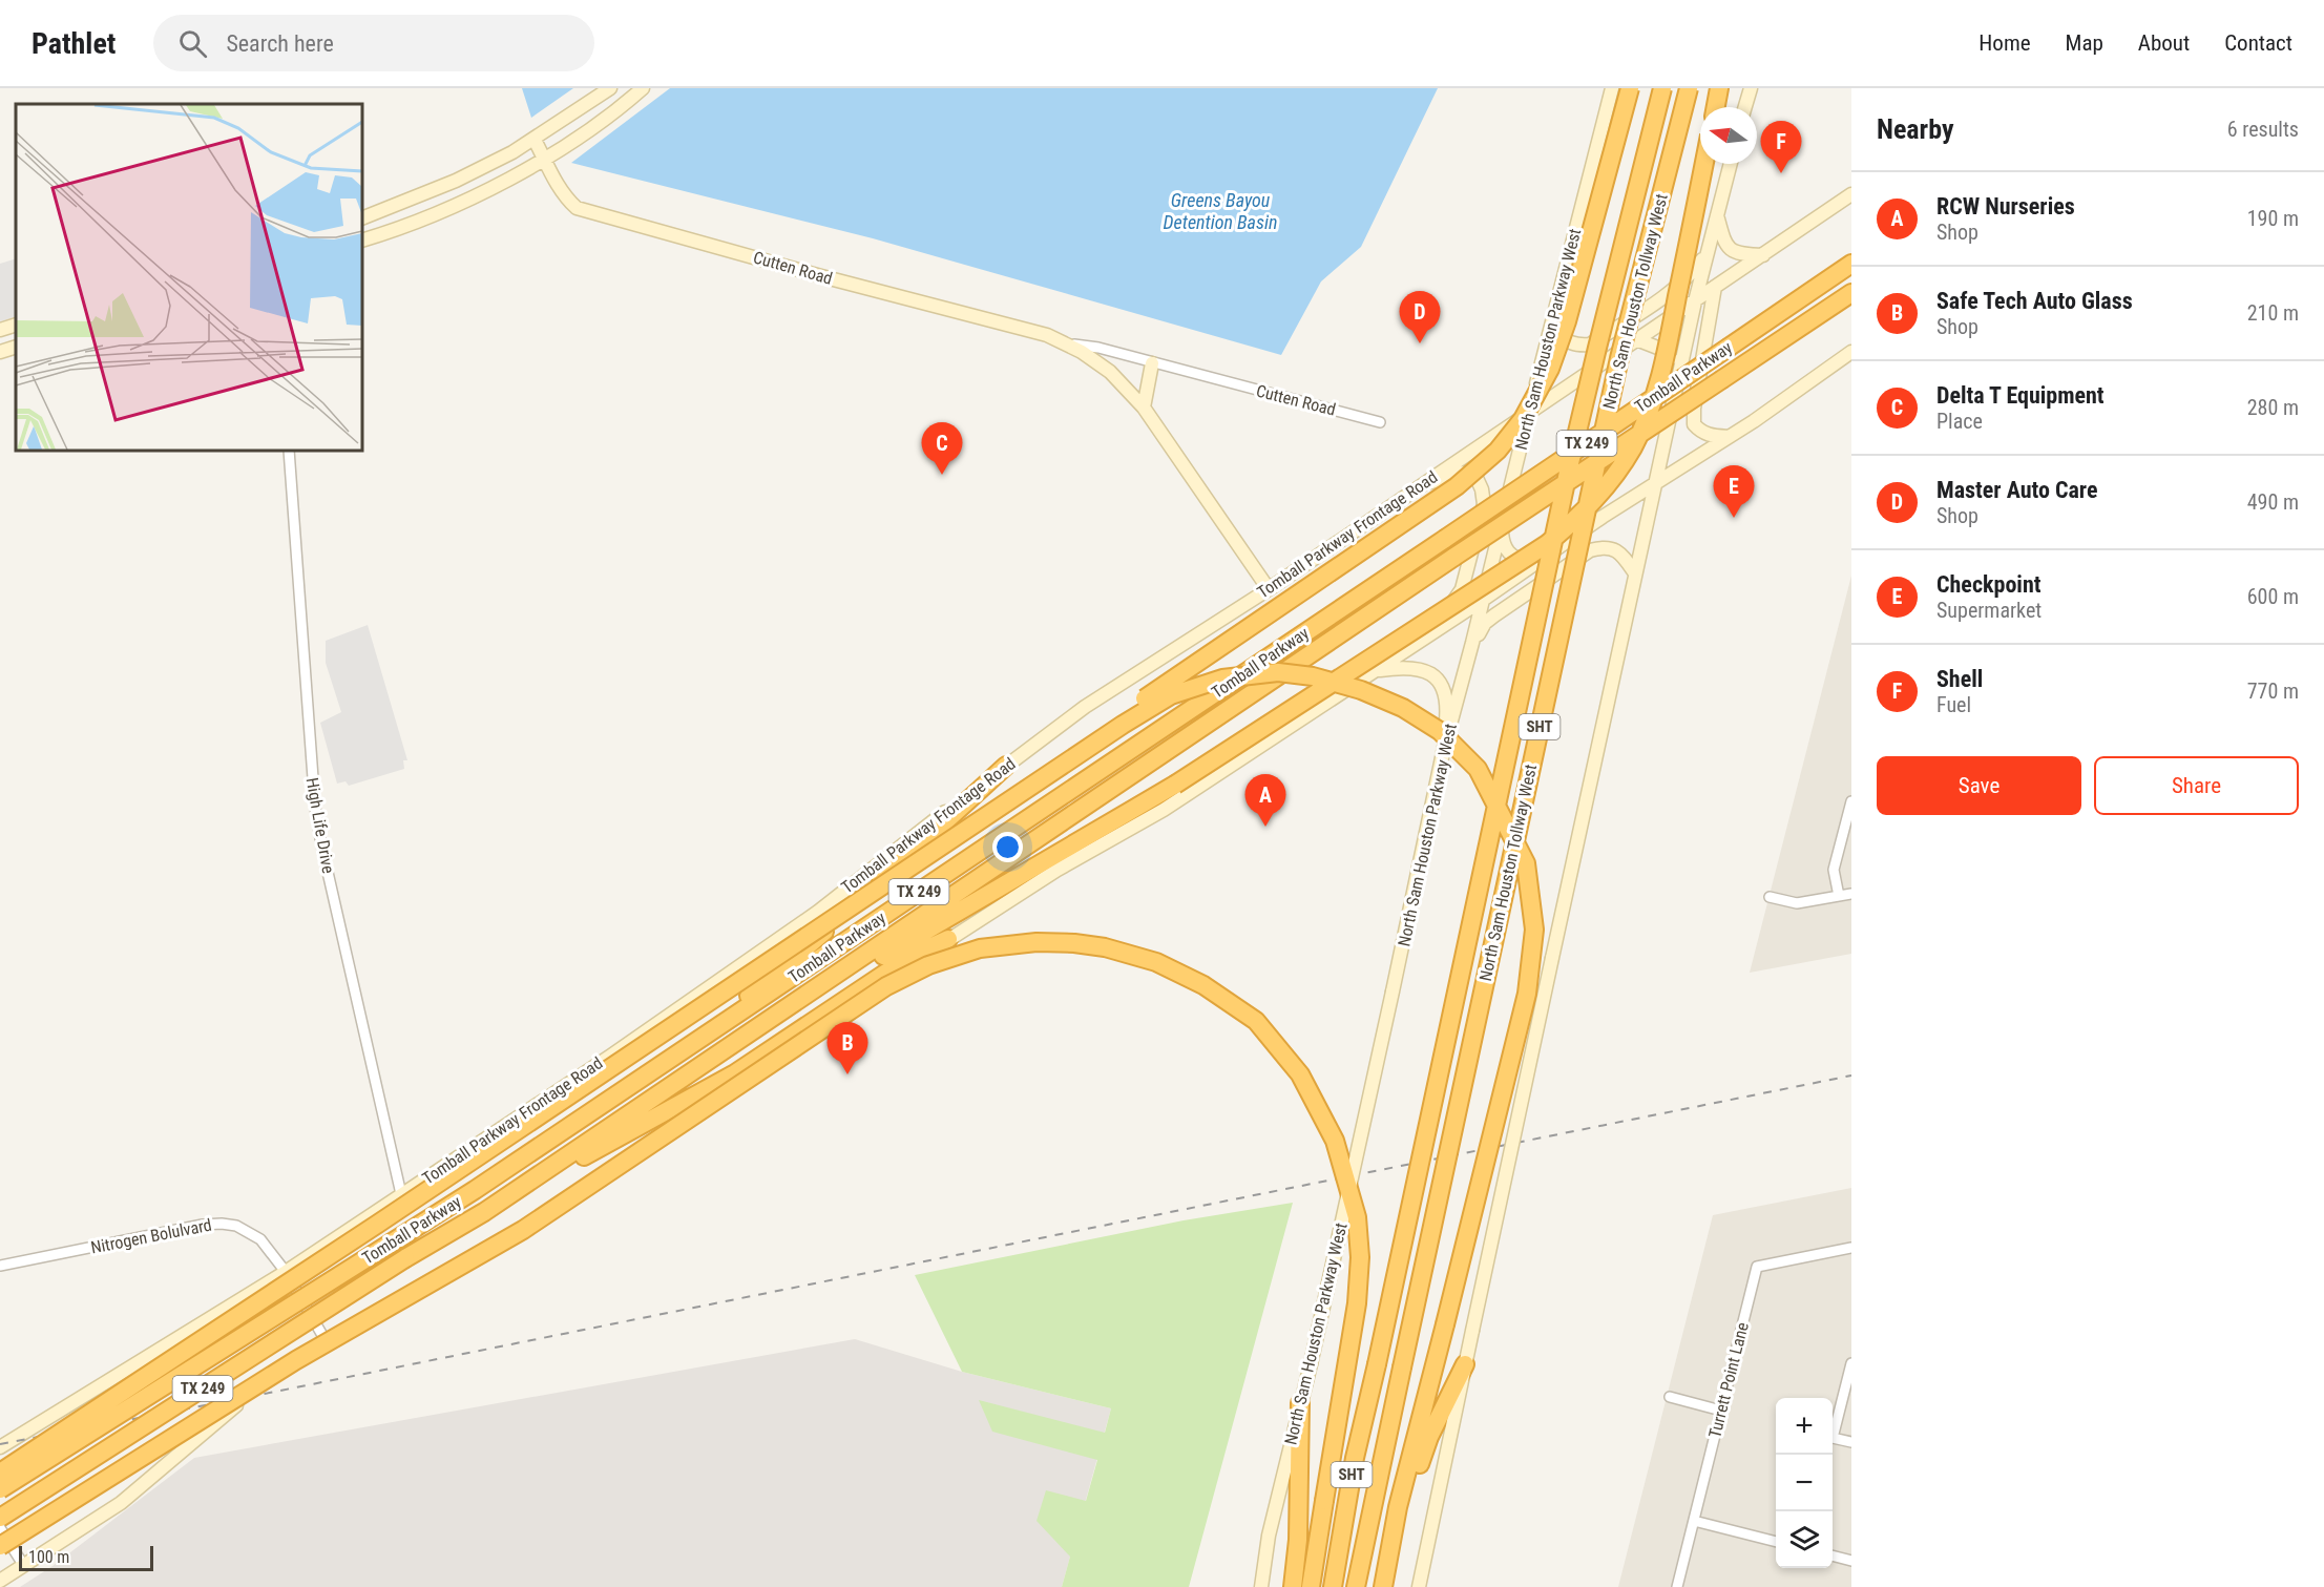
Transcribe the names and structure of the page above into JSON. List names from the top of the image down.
{
  "streets": {
    "highway": [
      "North Sam Houston Tollway West",
      "Tomball Parkway",
      "TX 249",
      "SHT"
    ],
    "main road": ["Cutten Road", "North Sam Houston Parkway West", "Tomball Parkway Frontage Road"],
    "street": ["High Life Drive", "Nitrogen Bolulvard", "Turrett Point Lane"]
  },
  "crossings": [
    ["Cutten Road", "Tomball Parkway Frontage Road"],
    ["North Sam Houston Parkway West", "Tomball Parkway Frontage Road"],
    ["Tomball Parkway Frontage Road", "High Life Drive"],
    ["Tomball Parkway Frontage Road", "Nitrogen Bolulvard"]
  ],
  "water": ["Greens Bayou Detention Basin"],
  "scale_bar": "100 m",
  "north": "left",
  "page": {
    "header": "Pathlet",
    "search": "Search here",
    "nav": [
      "Home",
      "Map",
      "About",
      "Contact"
    ],
    "heading": ["Nearby", "6 results"],
    "pins": [
      "F",
      "D",
      "C",
      "E",
      "A",
      "B"
    ],
    "list": [
      {
        "mark": "A",
        "name": "RCW Nurseries",
        "note": "Shop",
        "value": "190 m"
      },
      {
        "mark": "B",
        "name": "Safe Tech Auto Glass",
        "note": "Shop",
        "value": "210 m"
      },
      {
        "mark": "C",
        "name": "Delta T Equipment",
        "note": "Place",
        "value": "280 m"
      },
      {
        "mark": "D",
        "name": "Master Auto Care",
        "note": "Shop",
        "value": "490 m"
      },
      {
        "mark": "E",
        "name": "Checkpoint",
        "note": "Supermarket",
        "value": "600 m"
      },
      {
        "mark": "F",
        "name": "Shell",
        "note": "Fuel",
        "value": "770 m"
      }
    ],
    "buttons": ["Save", "Share"],
    "map_buttons": ["+", "−"],
    "scale": "100 m"
  }
}
